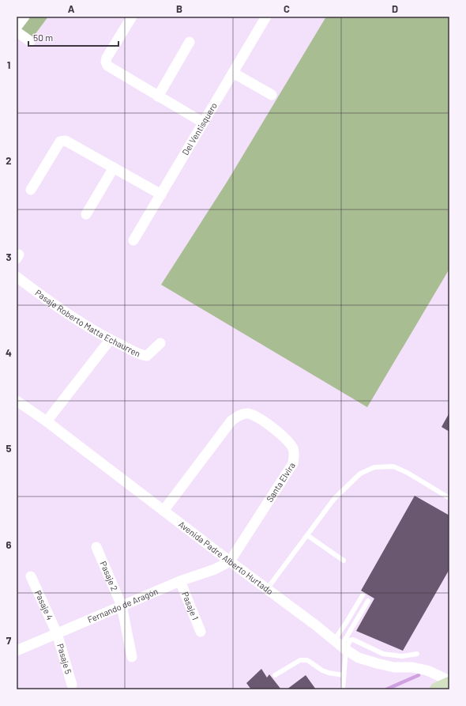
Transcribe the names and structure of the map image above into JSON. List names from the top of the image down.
{
  "streets": {
    "street": [
      "Del Ventisquero",
      "Pasaje Roberto Matta Echaurren",
      "Santa Elvira",
      "Avenida Padre Alberto Hurtado",
      "Pasaje 2",
      "Pasaje 4",
      "Fernando de Aragón",
      "Pasaje 1",
      "Pasaje 5"
    ]
  },
  "crossings": [
    ["Santa Elvira", "Avenida Padre Alberto Hurtado"],
    ["Santa Elvira", "Fernando de Aragón"],
    ["Avenida Padre Alberto Hurtado", "Fernando de Aragón"],
    ["Pasaje 2", "Fernando de Aragón"],
    ["Pasaje 4", "Fernando de Aragón"],
    ["Pasaje 4", "Pasaje 5"],
    ["Fernando de Aragón", "Pasaje 1"],
    ["Fernando de Aragón", "Pasaje 5"]
  ],
  "scale_bar": "50 m",
  "grid": {
    "columns": [
      "A",
      "B",
      "C",
      "D"
    ],
    "rows": [
      "1",
      "2",
      "3",
      "4",
      "5",
      "6",
      "7"
    ]
  }
}
